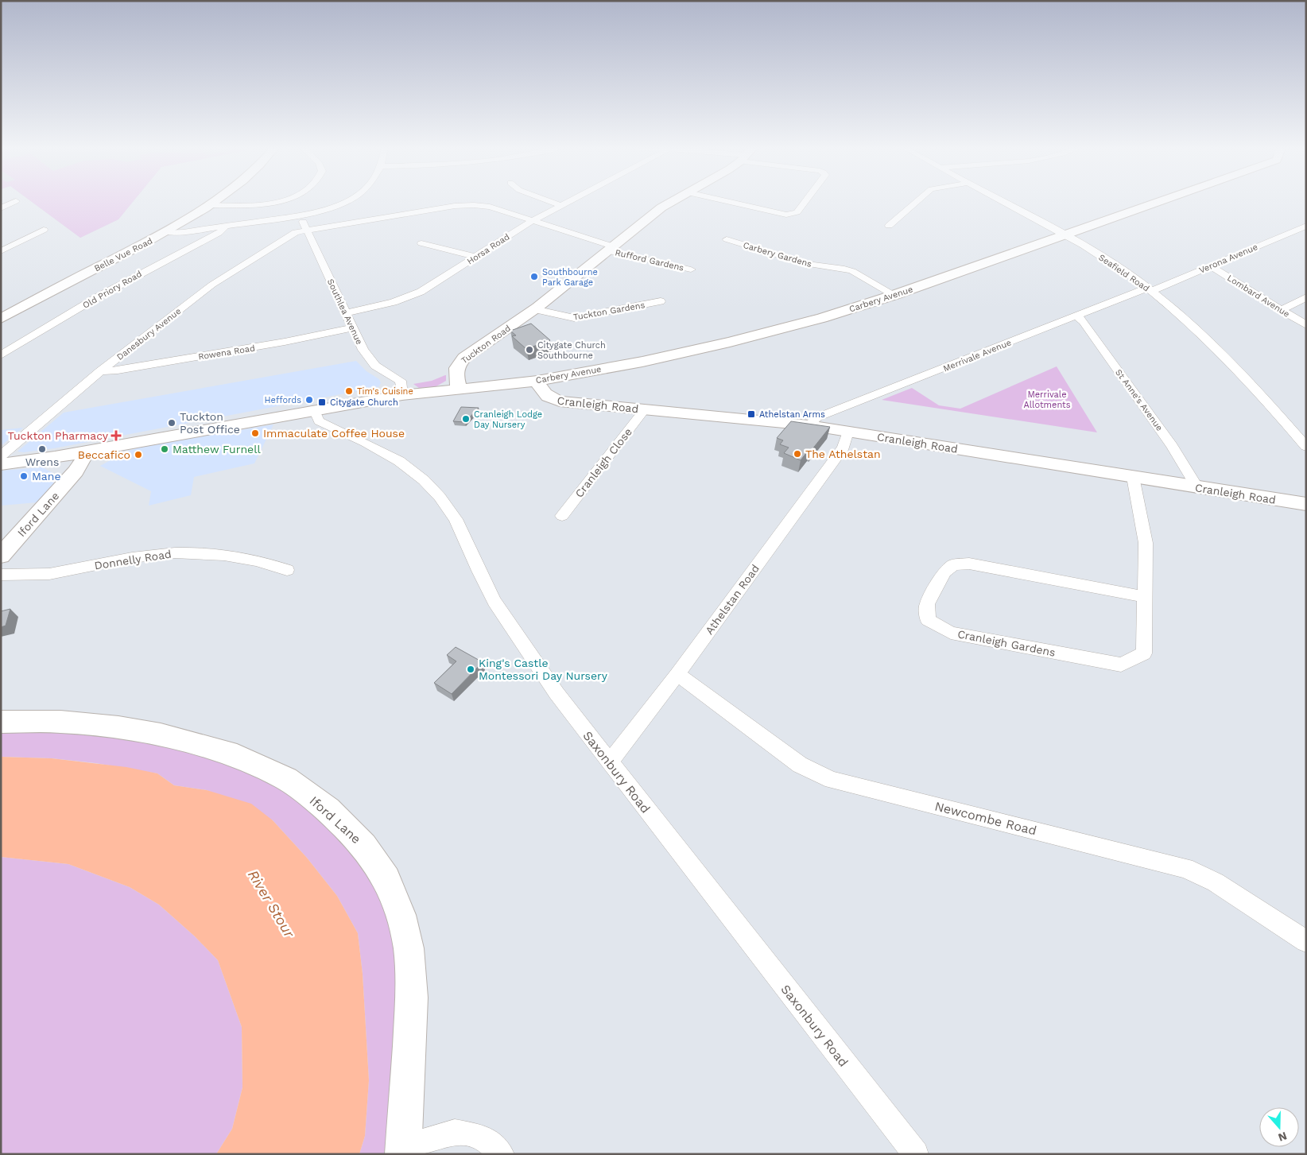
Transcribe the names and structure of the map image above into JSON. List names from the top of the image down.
{
  "streets": {
    "street": [
      "Horsa Road",
      "Belle Vue Road",
      "Carbery Gardens",
      "Verona Avenue",
      "Rufford Gardens",
      "Seafield Road",
      "Old Priory Road",
      "Lombard Avenue",
      "Carbery Avenue",
      "Tuckton Gardens",
      "Southlea Avenue",
      "Danesbury Avenue",
      "Tuckton Road",
      "Rowena Road",
      "Merrivale Avenue",
      "St Anne's Avenue",
      "Cranleigh Road",
      "Cranleigh Close",
      "Iford Lane",
      "Donnelly Road",
      "Athelstan Road",
      "Cranleigh Gardens",
      "Saxonbury Road",
      "Newcombe Road"
    ]
  },
  "crossings": [
    ["Horsa Road", "Rufford Gardens"],
    ["Horsa Road", "Southlea Avenue"],
    ["Carbery Gardens", "Carbery Avenue"],
    ["Verona Avenue", "Seafield Road"],
    ["Verona Avenue", "Lombard Avenue"],
    ["Verona Avenue", "Merrivale Avenue"],
    ["Rufford Gardens", "Tuckton Road"],
    ["Seafield Road", "Carbery Avenue"],
    ["Seafield Road", "Merrivale Avenue"],
    ["Carbery Avenue", "Tuckton Road"],
    ["Carbery Avenue", "Cranleigh Road"],
    ["Tuckton Gardens", "Tuckton Road"],
    ["Southlea Avenue", "Danesbury Avenue"],
    ["Southlea Avenue", "Rowena Road"],
    ["Danesbury Avenue", "Rowena Road"],
    ["Merrivale Avenue", "St Anne's Avenue"],
    ["Merrivale Avenue", "Cranleigh Road"],
    ["St Anne's Avenue", "Cranleigh Road"],
    ["Cranleigh Road", "Cranleigh Close"],
    ["Cranleigh Road", "Athelstan Road"],
    ["Cranleigh Road", "Cranleigh Gardens"],
    ["Athelstan Road", "Saxonbury Road"],
    ["Athelstan Road", "Newcombe Road"]
  ],
  "water": ["River Stour"],
  "parks": ["Merrivale Allotments"],
  "places": {
    "other": [
      "Southbourne Park Garage",
      "Citygate Church Southbourne",
      "Tim's Cuisine",
      "Heffords",
      "Cranleigh Lodge Day Nursery",
      "Tuckton Post Office",
      "Immaculate Coffee House",
      "Wrens",
      "Matthew Furnell",
      "The Athelstan",
      "Beccafico",
      "Mane",
      "King's Castle Montessori Day Nursery"
    ],
    "transit": ["Citygate Church", "Athelstan Arms"],
    "health": ["Tuckton Pharmacy"]
  },
  "north": "bottom"
}
